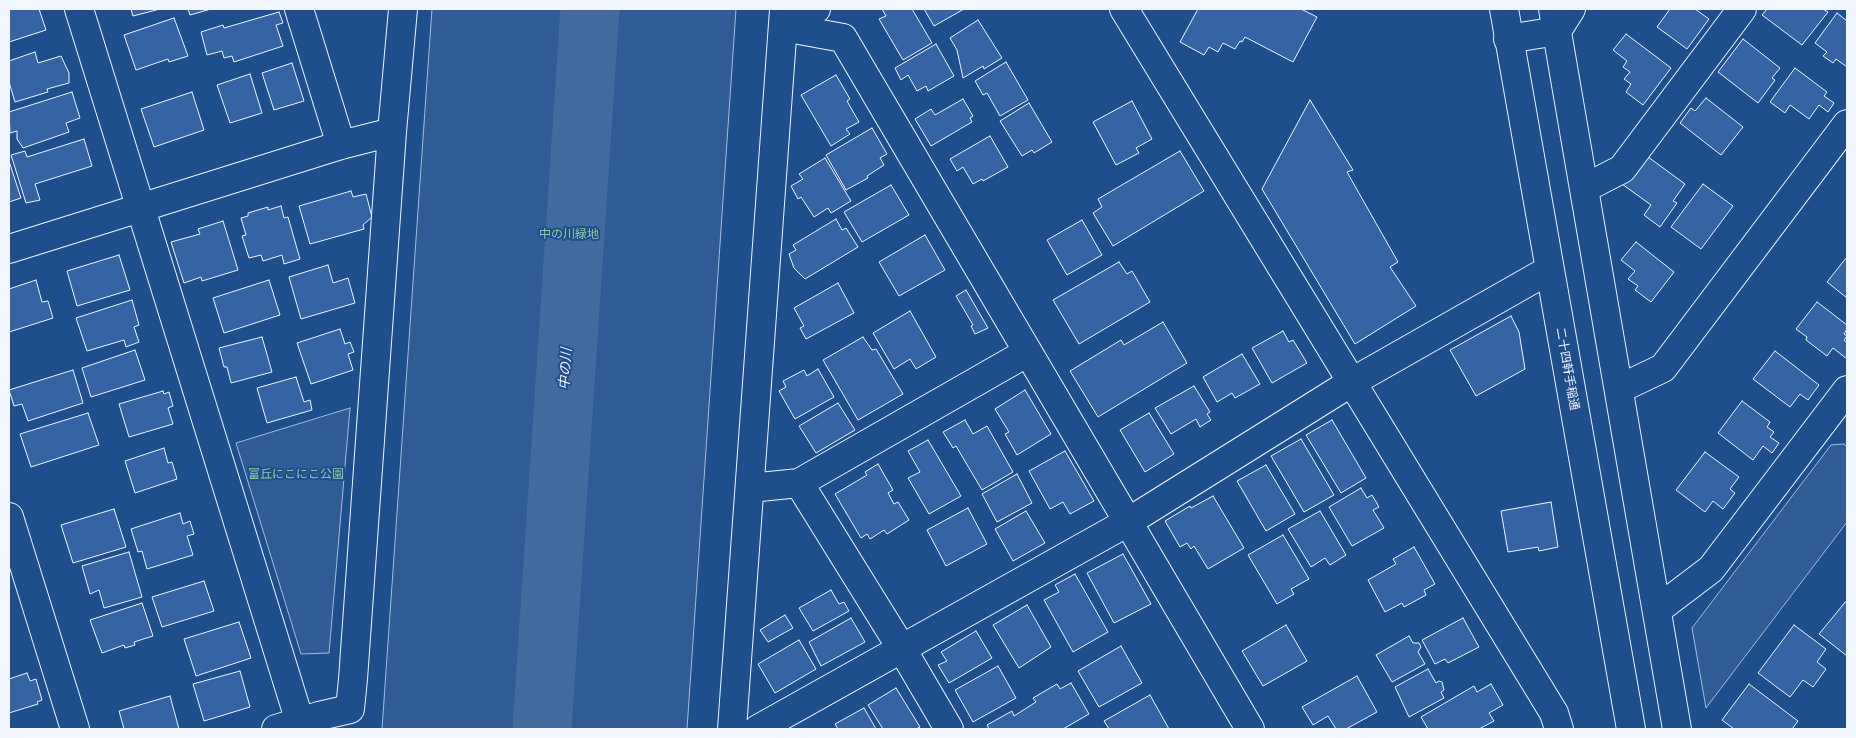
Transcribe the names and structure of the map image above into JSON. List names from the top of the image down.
{
  "streets": {
    "street": ["二十四軒手稲通"]
  },
  "water": ["中の川"],
  "parks": ["中の川緑地", "富丘にこにこ公園"]
}
